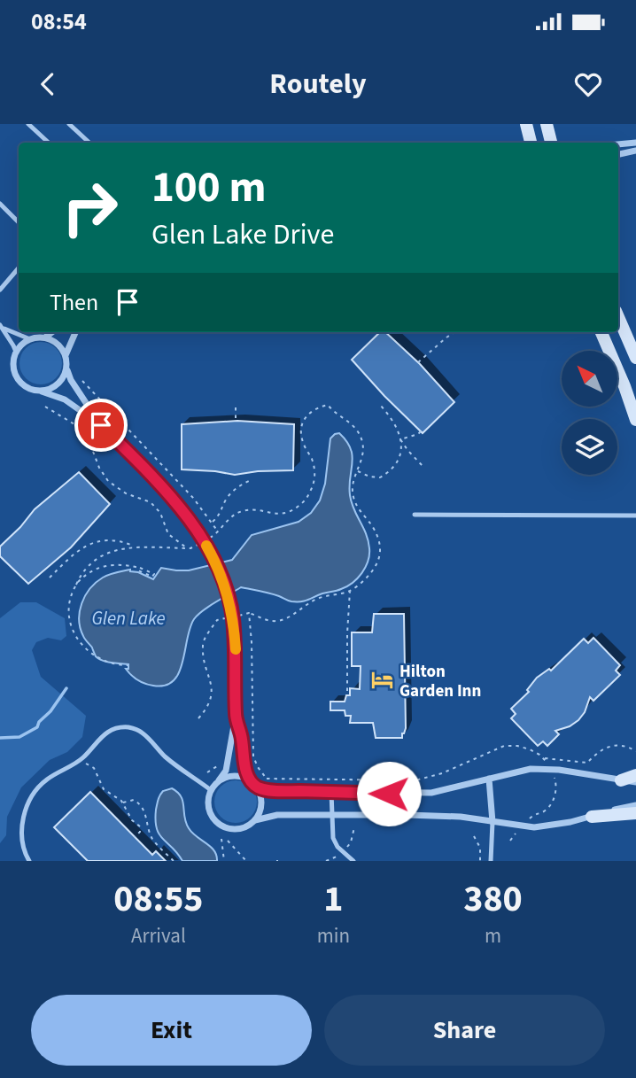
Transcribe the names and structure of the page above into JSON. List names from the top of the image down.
{
  "water": ["Glen Lake"],
  "places": {
    "hotel": ["Hilton Garden Inn"]
  },
  "north": "top left",
  "page": {
    "status": "08:54",
    "header": "Routely",
    "turn": ["100 m", "Glen Lake Drive"],
    "then": "Then",
    "eta": [
      "08:55",
      "Arrival",
      "1",
      "min",
      "380",
      "m"
    ],
    "buttons": ["Exit", "Share"]
  }
}
